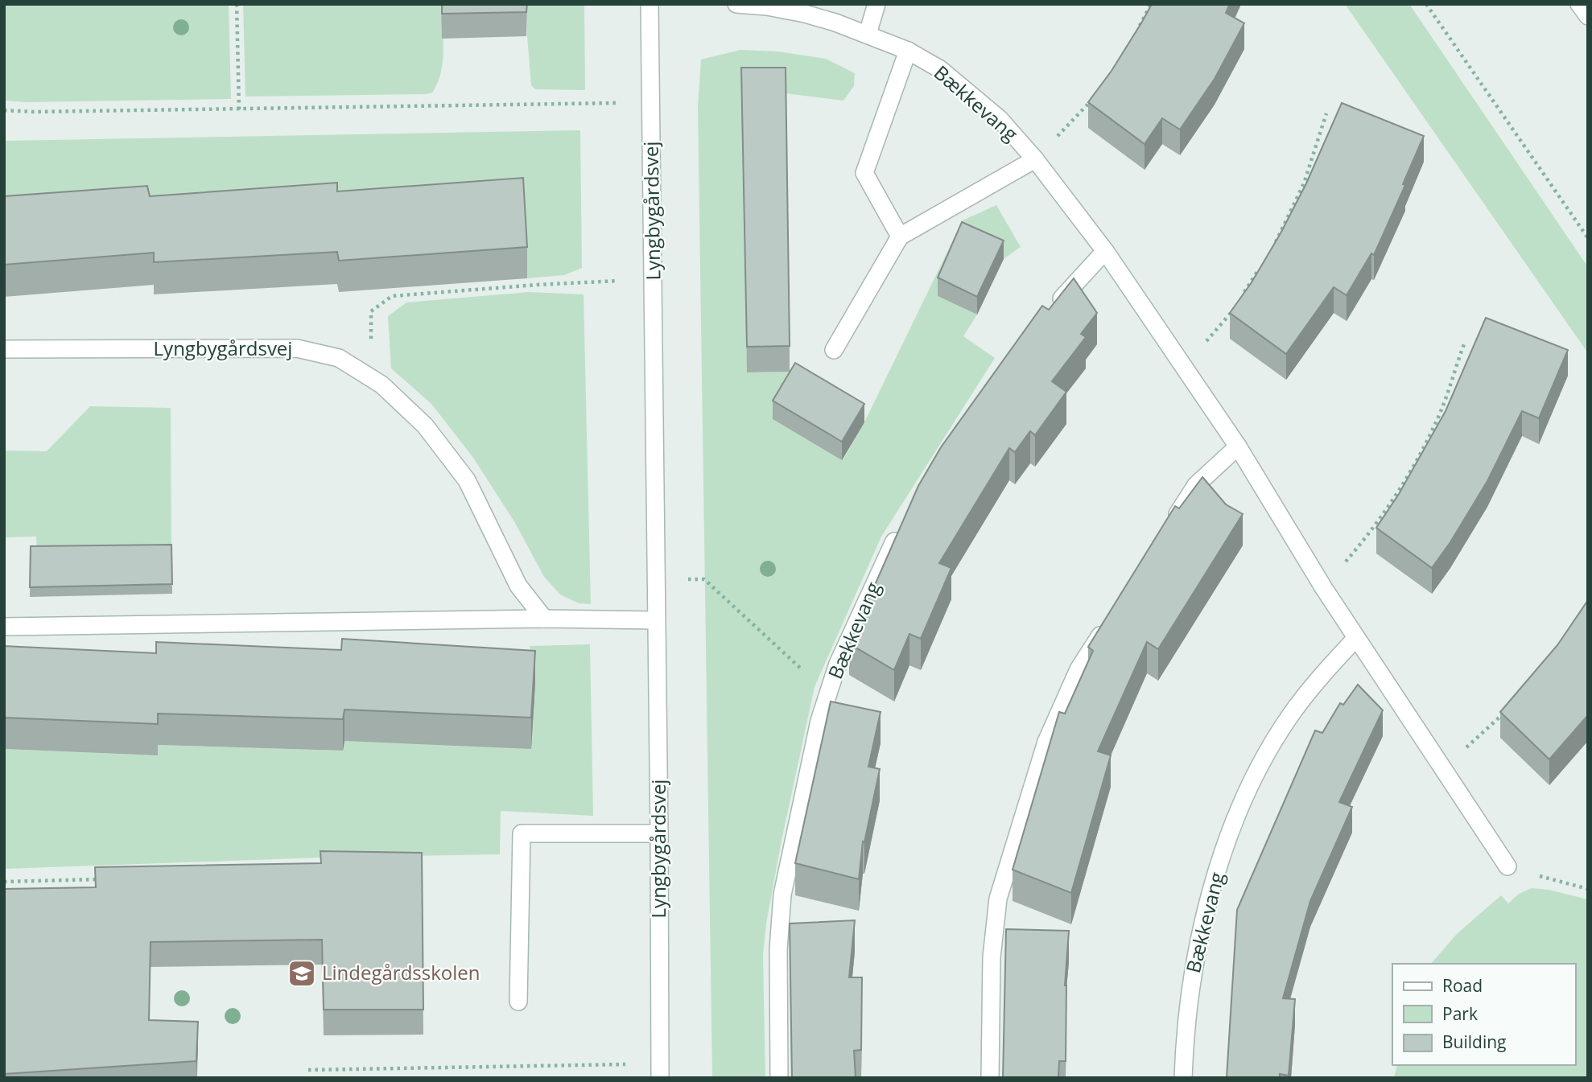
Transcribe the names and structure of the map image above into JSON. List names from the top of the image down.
{
  "streets": {
    "street": ["Bækkevang", "Lyngbygårdsvej"]
  },
  "places": {
    "school or university": ["Lindegårdsskolen"]
  },
  "legend": ["Road", "Park", "Building"]
}
